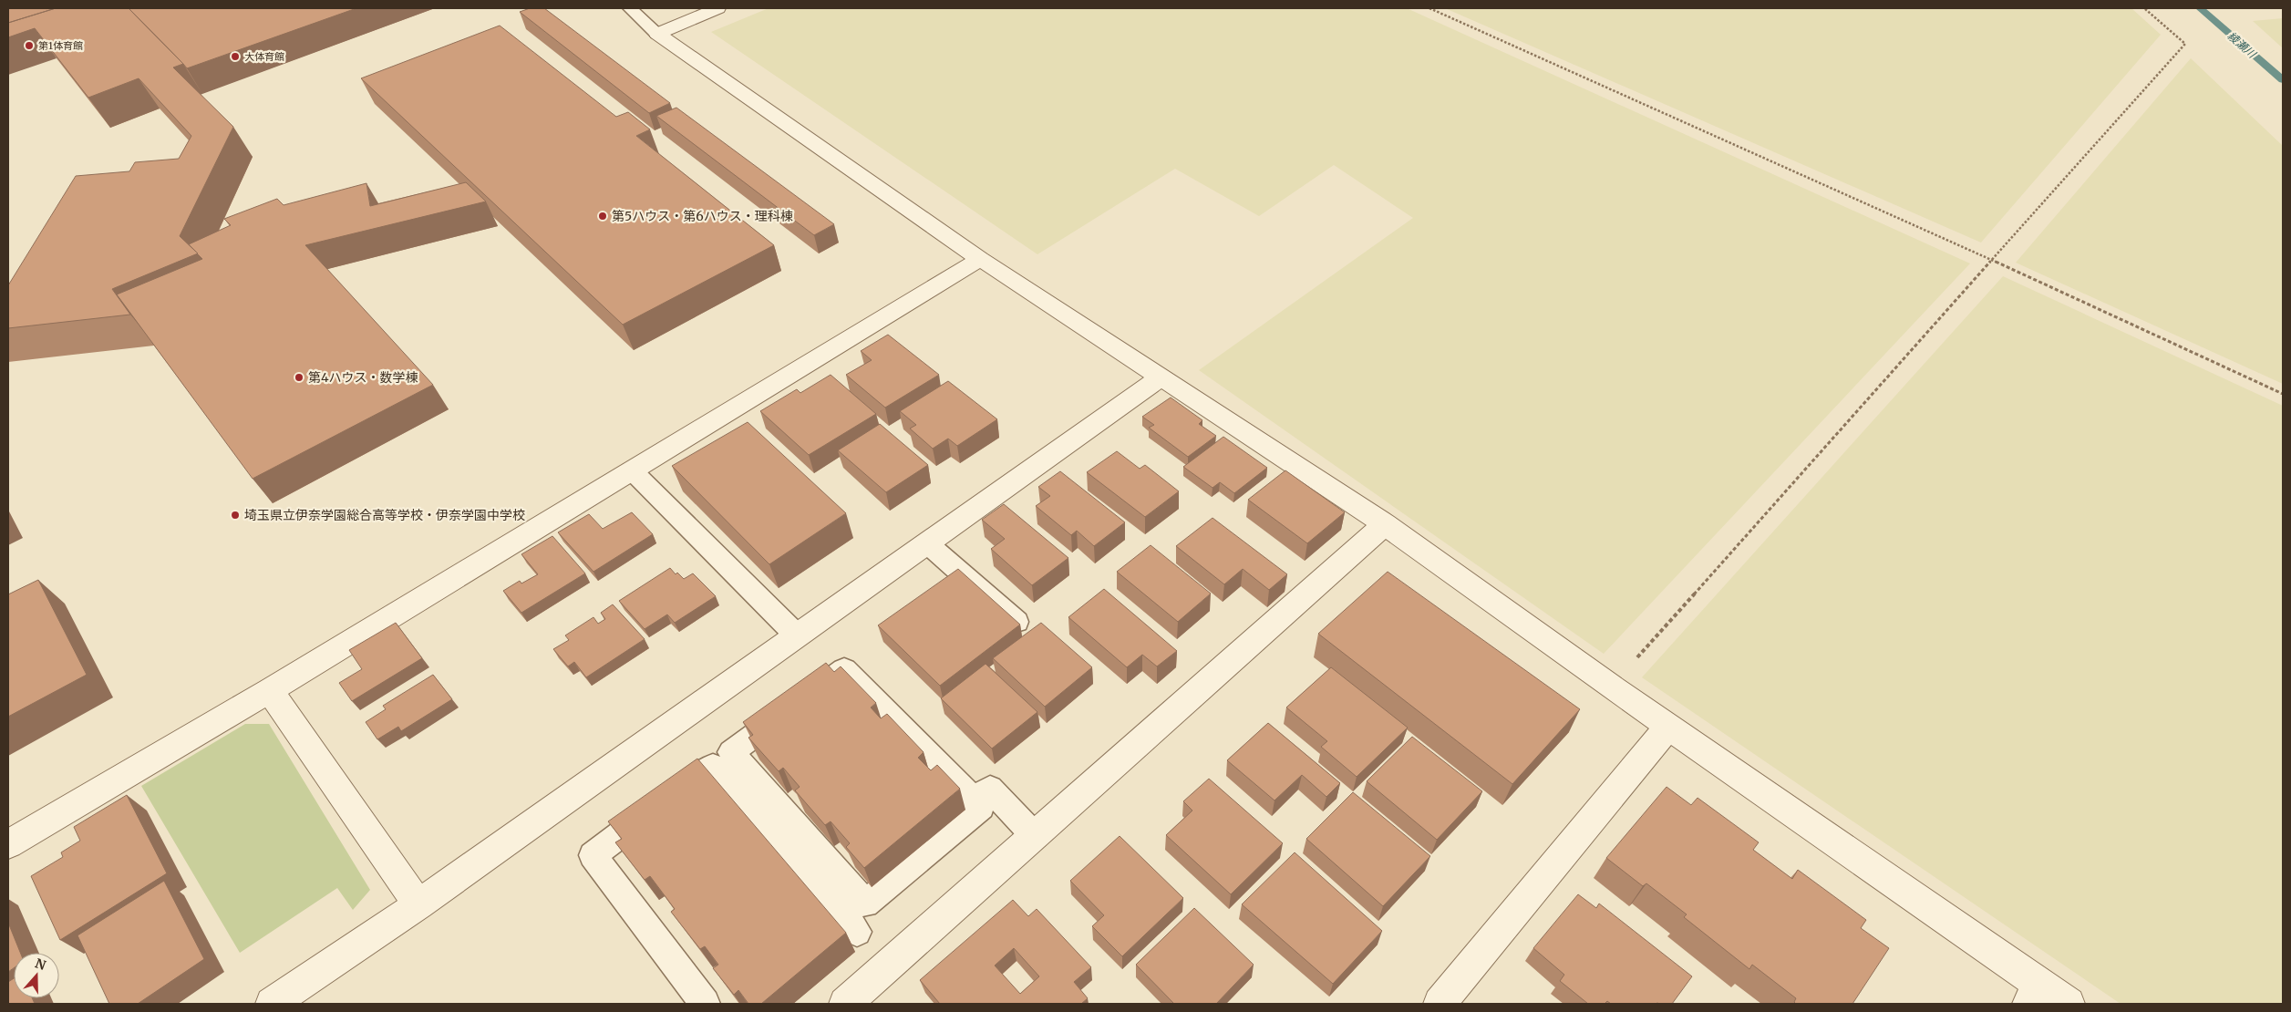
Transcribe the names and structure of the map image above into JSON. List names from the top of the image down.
{
  "water": ["綾瀬川"],
  "places": [
    "第1体育館",
    "大体育館",
    "第5ハウス・第6ハウス・理科棟",
    "第4ハウス・数学棟",
    "埼玉県立伊奈学園総合高等学校・伊奈学園中学校"
  ],
  "north": "top"
}
